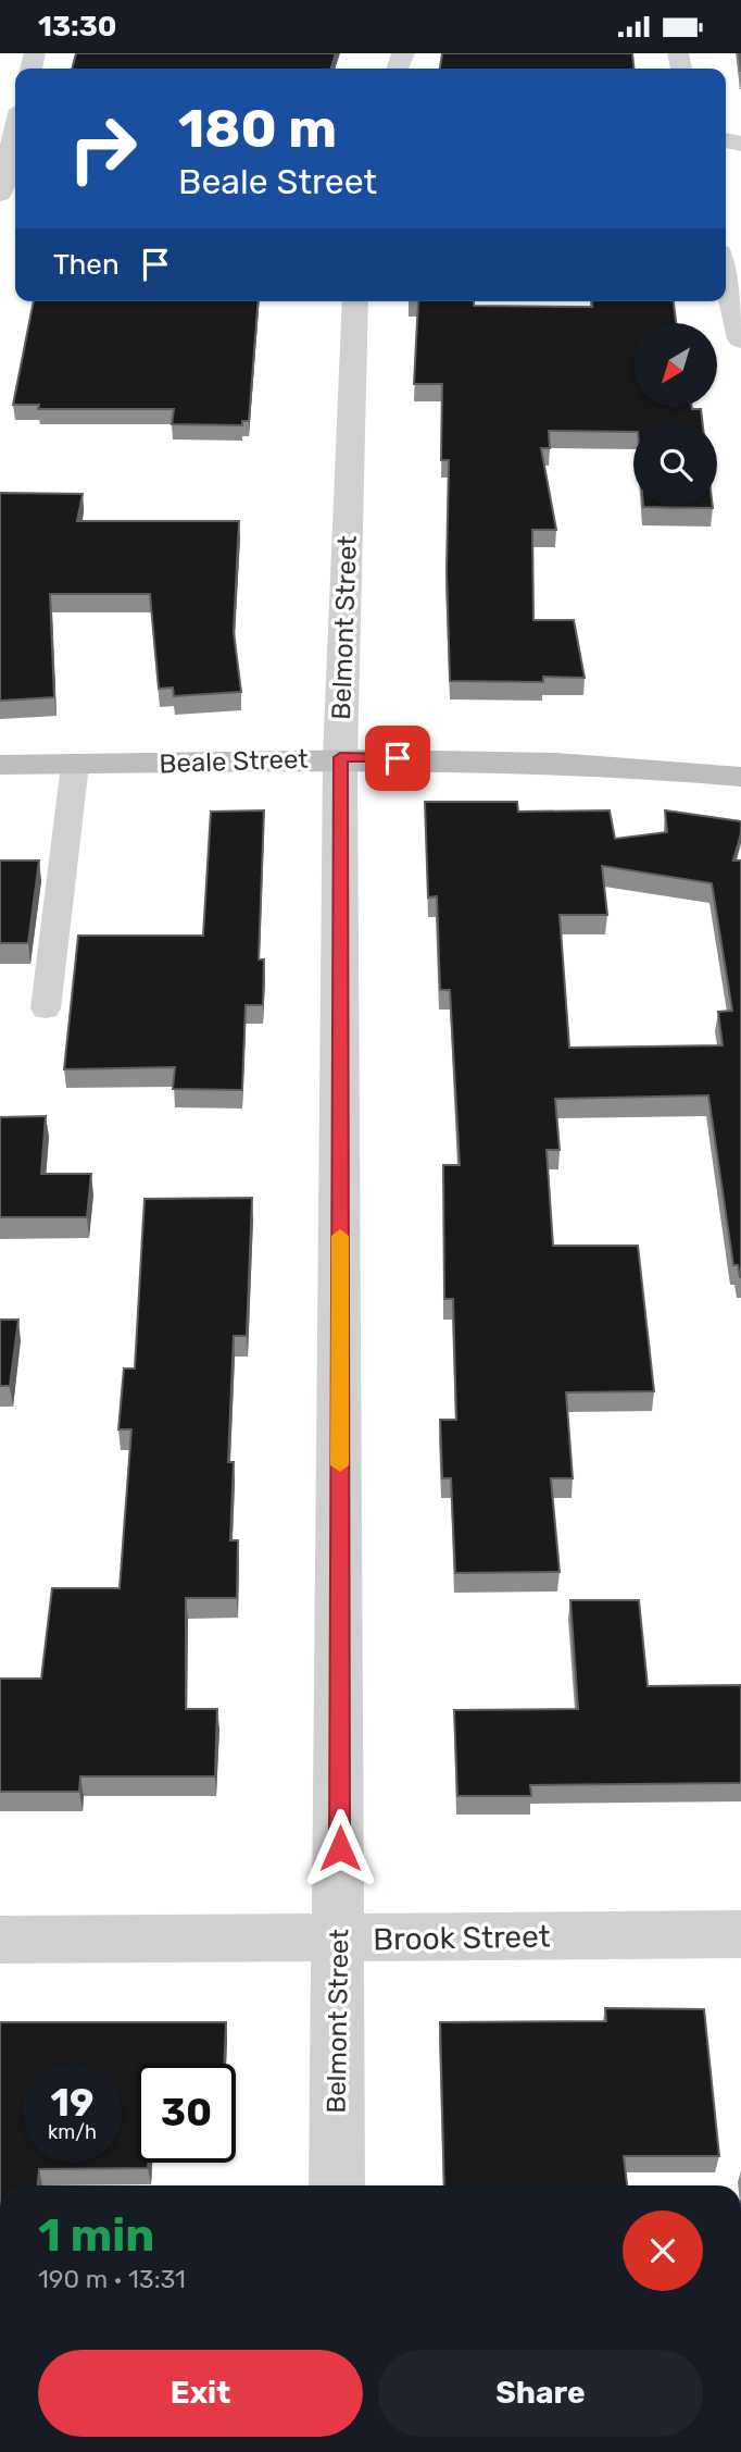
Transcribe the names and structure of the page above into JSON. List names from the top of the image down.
{
  "streets": {
    "main road": ["Beale Street"],
    "street": ["Belmont Street", "Brook Street"]
  },
  "crossings": [
    ["Belmont Street", "Beale Street"],
    ["Belmont Street", "Brook Street"]
  ],
  "north": "bottom left",
  "page": {
    "status": "13:30",
    "turn": ["180 m", "Beale Street"],
    "then": "Then",
    "speed": "19 km/h",
    "limit": "30",
    "heading": ["1 min", "190 m · 13:31"],
    "buttons": ["Exit", "Share"]
  }
}
